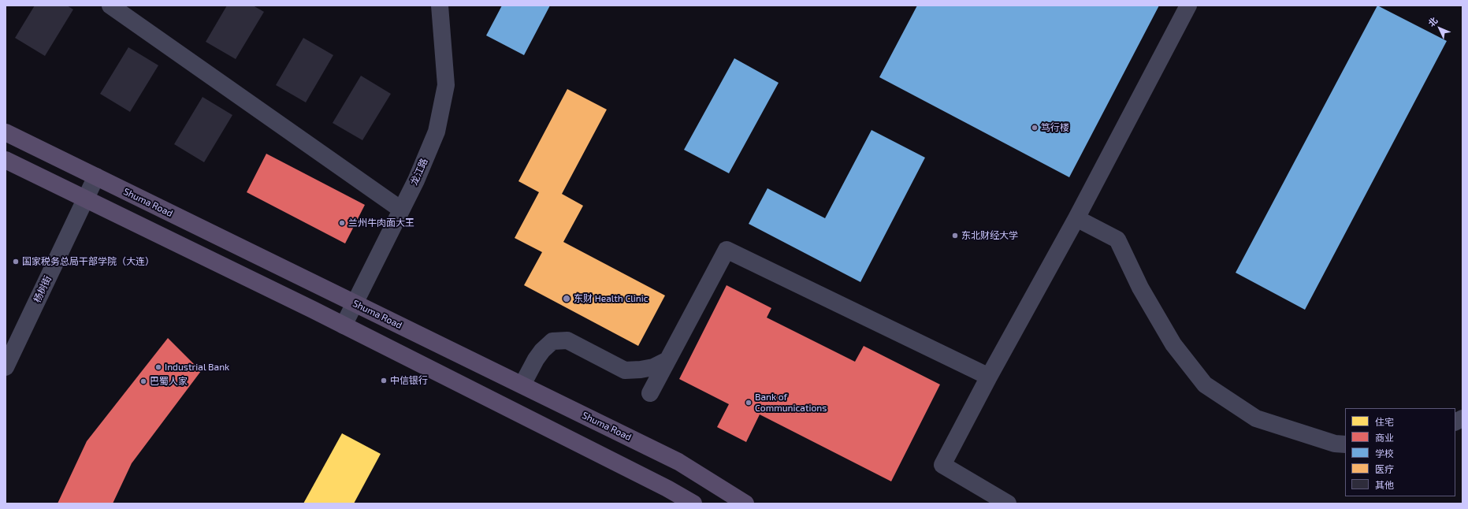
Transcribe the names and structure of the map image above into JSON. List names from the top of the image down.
{
  "streets": {
    "main road": ["Shuma Road"],
    "street": ["龙江路", "杨树街"]
  },
  "crossings": [
    ["龙江路", "Shuma Road"],
    ["Shuma Road", "杨树街"]
  ],
  "places": [
    "笃行楼",
    "兰州牛肉面大王",
    "东北财经大学",
    "国家税务总局干部学院（大连）",
    "东财 Health Clinic",
    "Industrial Bank",
    "中信银行",
    "巴蜀人家",
    "Bank of Communications"
  ],
  "legend": [
    "住宅",
    "商业",
    "学校",
    "医疗",
    "其他"
  ],
  "north": "top left"
}
